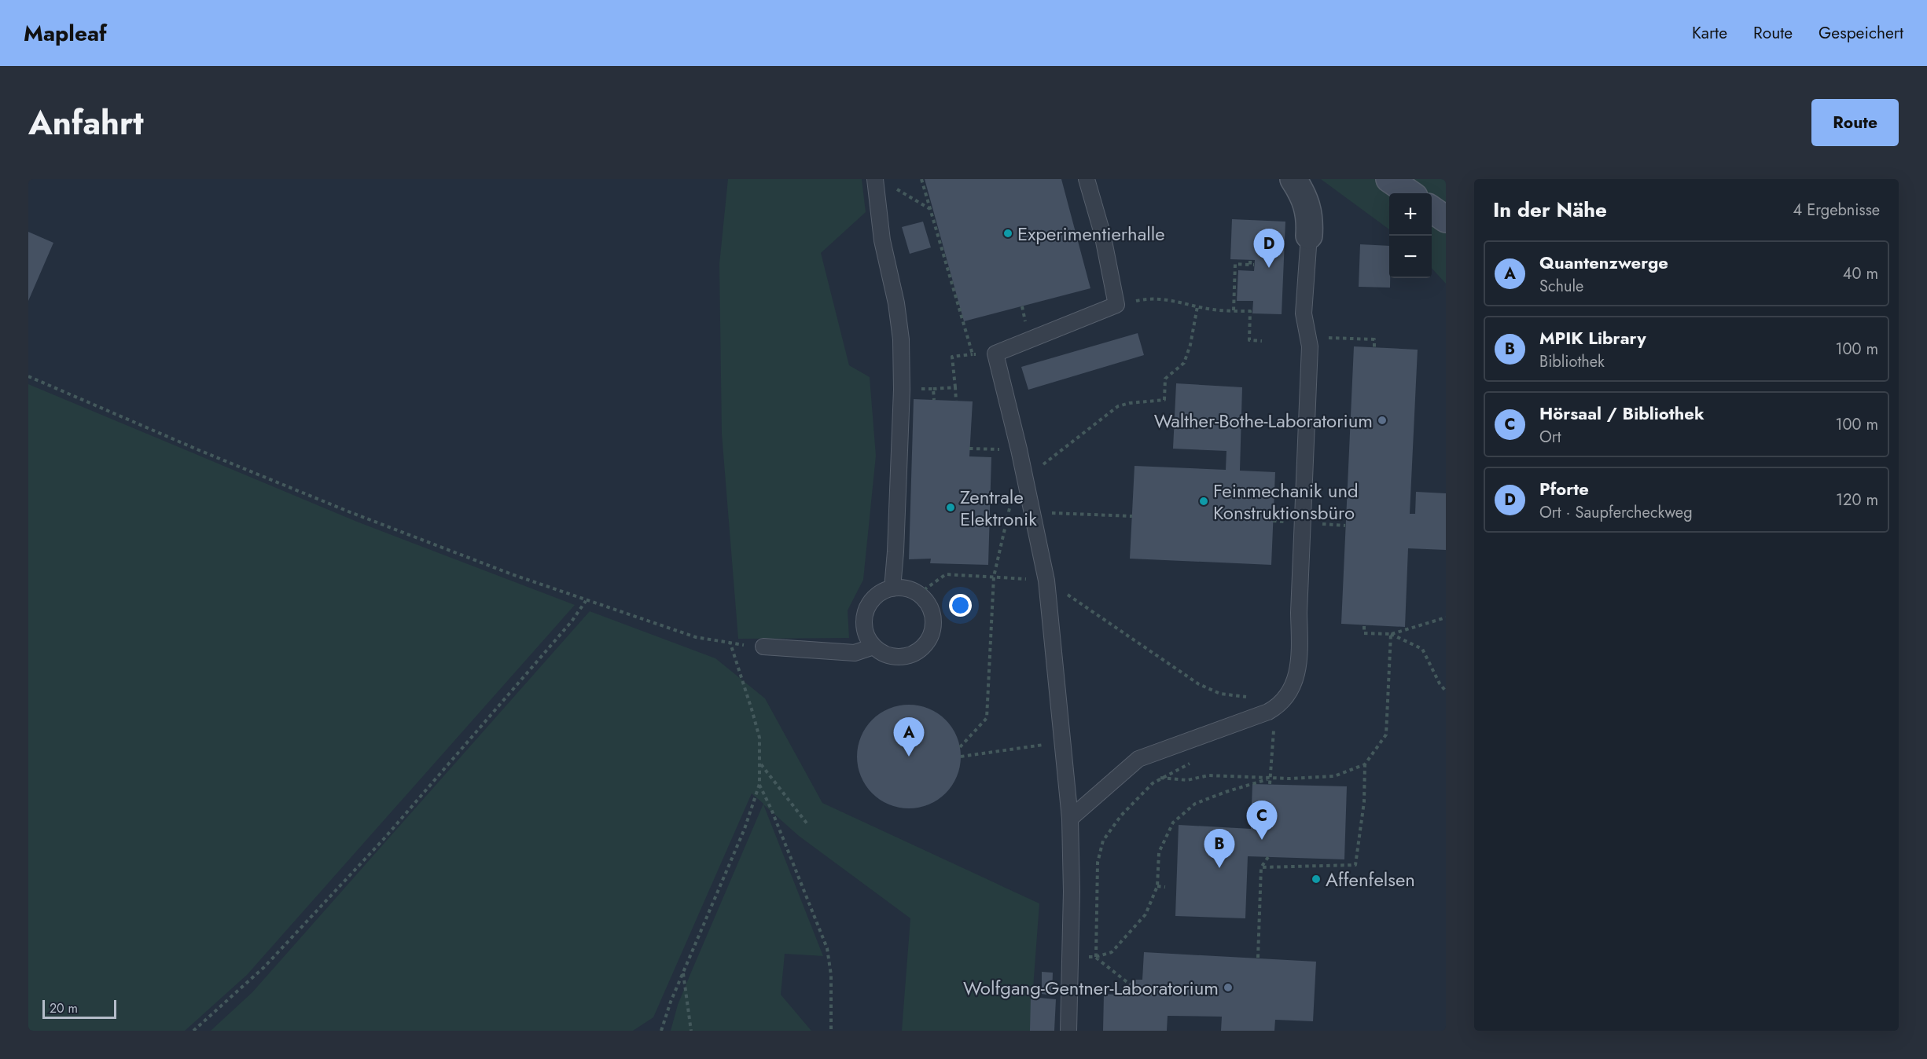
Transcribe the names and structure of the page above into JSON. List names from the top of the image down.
{
  "places": [
    "Experimentierhalle",
    "Walther-Bothe-Laboratorium",
    "Feinmechanik und Konstruktionsbüro",
    "Zentrale Elektronik",
    "Affenfelsen",
    "Wolfgang-Gentner-Laboratorium"
  ],
  "scale_bar": "20 m",
  "page": {
    "header": "Mapleaf",
    "nav": ["Karte", "Route", "Gespeichert"],
    "title": "Anfahrt",
    "buttons": "Route",
    "heading": ["In der Nähe", "4 Ergebnisse"],
    "map_buttons": ["+", "−"],
    "pins": [
      "D",
      "A",
      "C",
      "B"
    ],
    "list": [
      {
        "mark": "A",
        "name": "Quantenzwerge",
        "note": "Schule",
        "value": "40 m"
      },
      {
        "mark": "B",
        "name": "MPIK Library",
        "note": "Bibliothek",
        "value": "100 m"
      },
      {
        "mark": "C",
        "name": "Hörsaal / Bibliothek",
        "note": "Ort",
        "value": "100 m"
      },
      {
        "mark": "D",
        "name": "Pforte",
        "note": "Ort · Saupfercheckweg",
        "value": "120 m"
      }
    ],
    "scale": "20 m"
  }
}
